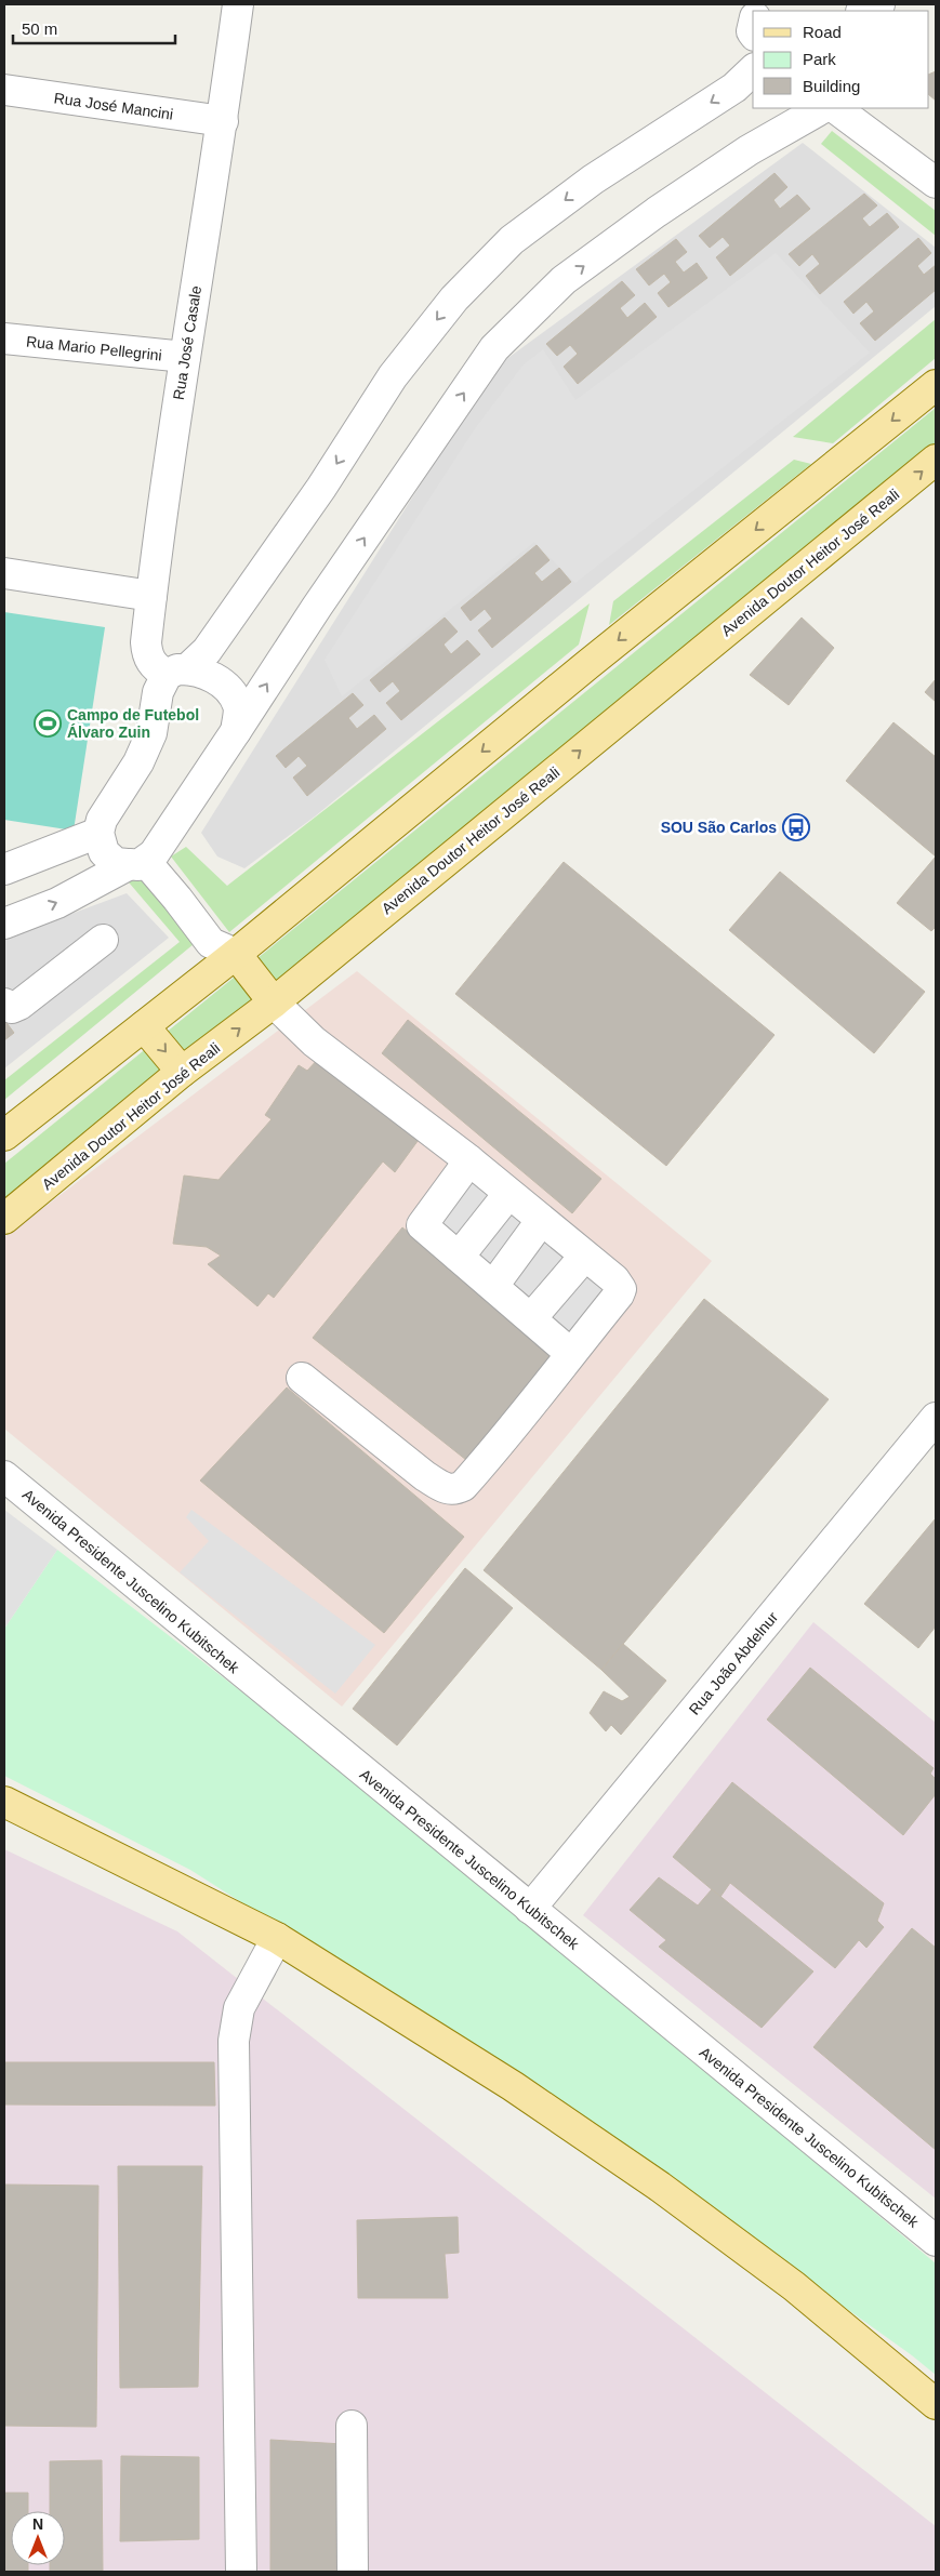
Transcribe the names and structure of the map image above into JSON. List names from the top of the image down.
{
  "streets": {
    "main road": ["Avenida Doutor Heitor José Reali"],
    "street": [
      "Rua José Mancini",
      "Rua José Casale",
      "Rua Mario Pellegrini",
      "Avenida Presidente Juscelino Kubitschek",
      "Rua João Abdelnur"
    ]
  },
  "crossings": [
    ["Rua José Mancini", "Rua José Casale"],
    ["Rua José Casale", "Rua Mario Pellegrini"],
    ["Avenida Presidente Juscelino Kubitschek", "Rua João Abdelnur"]
  ],
  "places": {
    "sports": ["Campo de Futebol Álvaro Zuin"],
    "bus stop": ["SOU São Carlos"]
  },
  "legend": ["Road", "Park", "Building"],
  "scale_bar": "50 m",
  "north": "top"
}
